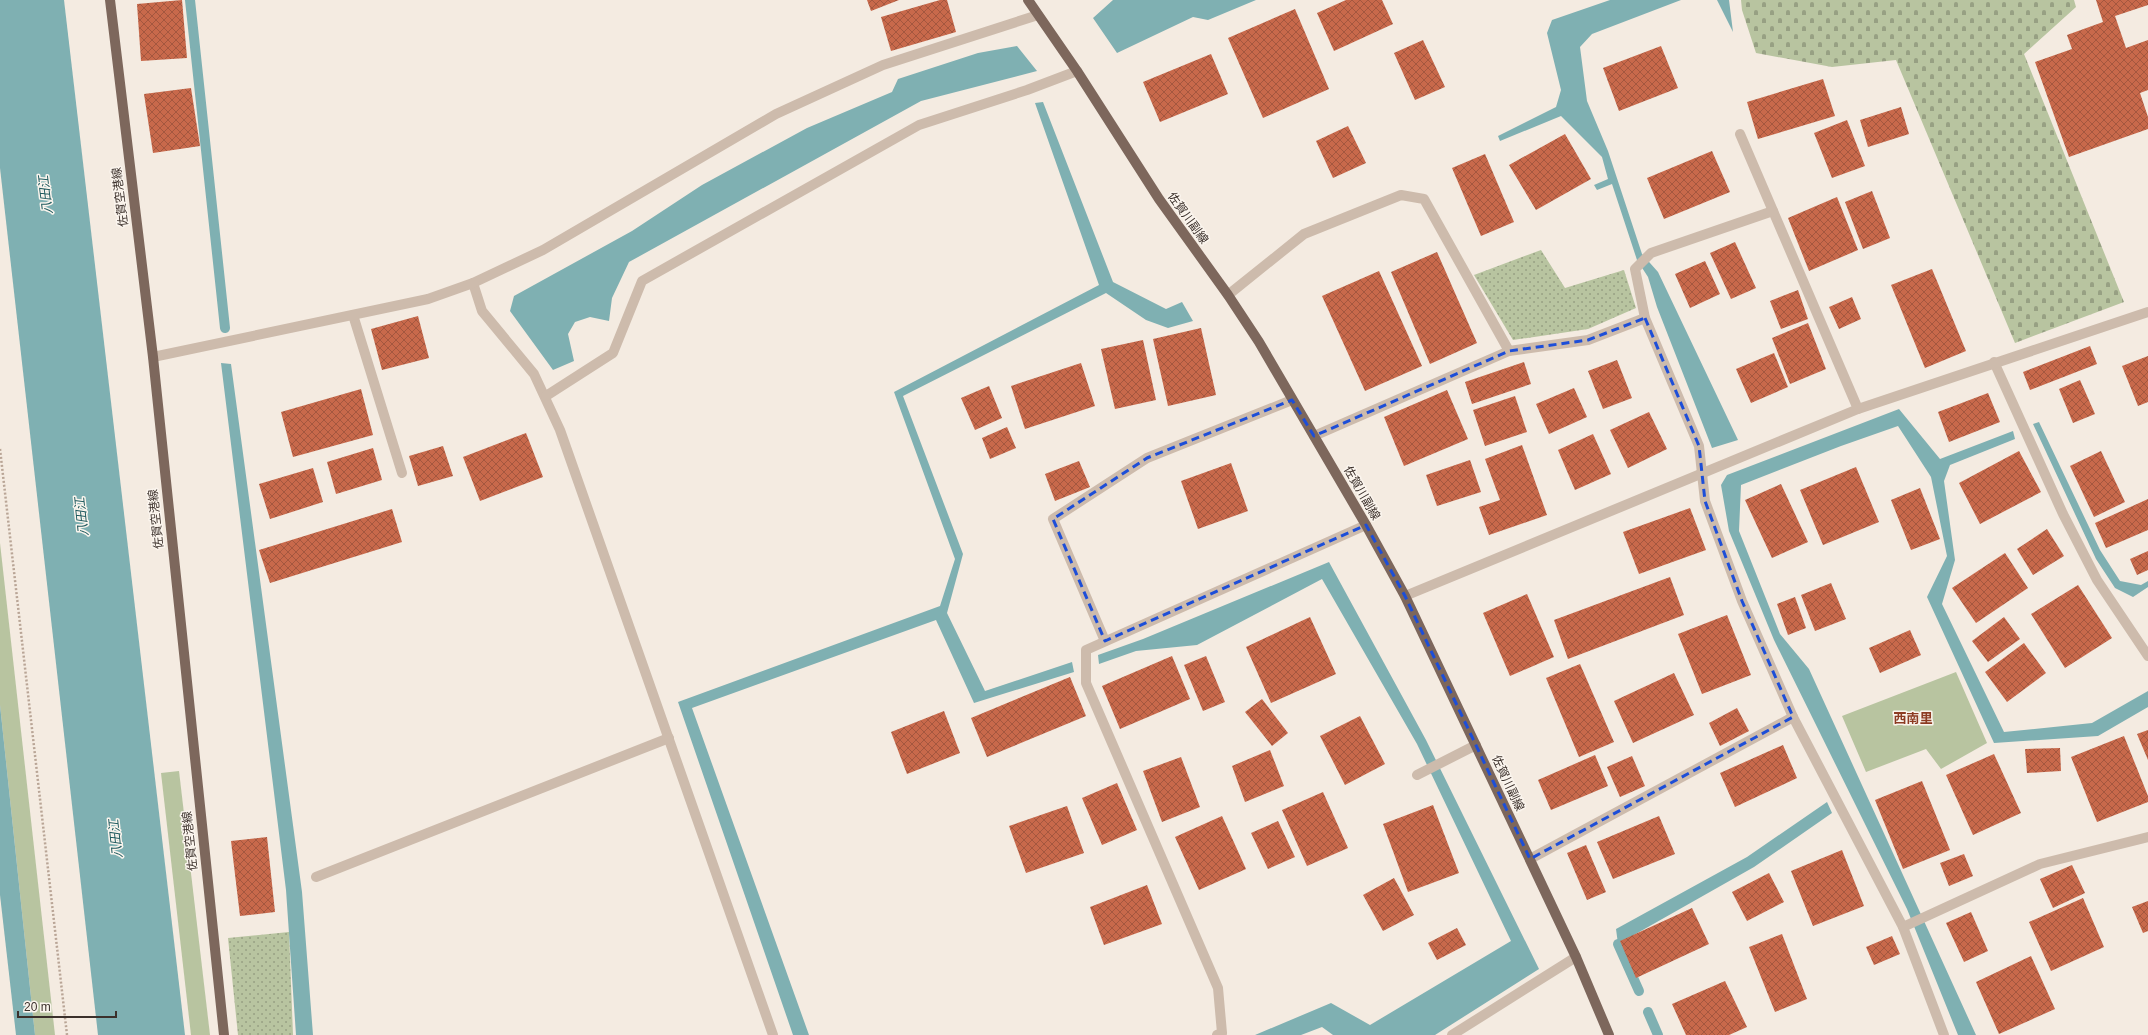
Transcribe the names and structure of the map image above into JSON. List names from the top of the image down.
{
  "streets": {
    "main road": ["佐賀空港線", "佐賀川副線"]
  },
  "districts": ["西南里"],
  "water": ["八田江"],
  "scale_bar": "20 m"
}
